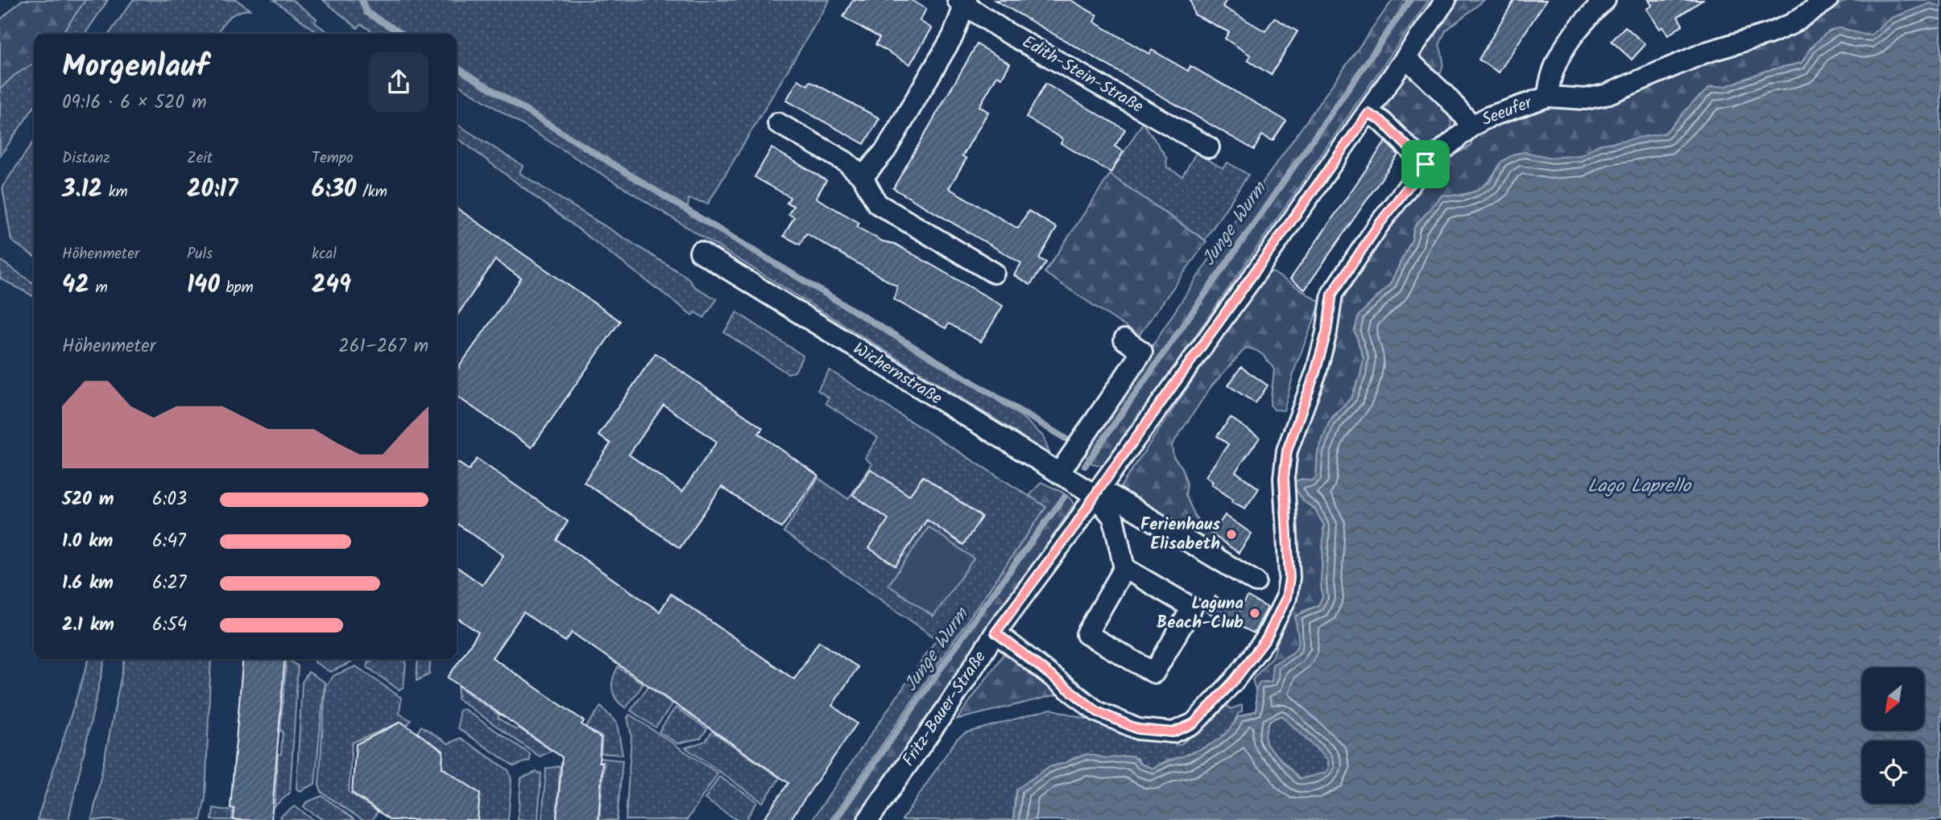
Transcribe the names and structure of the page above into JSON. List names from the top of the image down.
{
  "streets": {
    "street": [
      "Edith-Stein-Straße",
      "Seeufer",
      "Wichernstraße",
      "Fritz-Bauer-Straße"
    ]
  },
  "crossings": [
    ["Seeufer", "Fritz-Bauer-Straße"],
    ["Wichernstraße", "Fritz-Bauer-Straße"]
  ],
  "water": ["Junge Wurm", "Lago Laprello"],
  "places": ["Ferienhaus Elisabeth", "Laguna Beach-Club"],
  "north": "bottom left",
  "page": {
    "heading": ["Morgenlauf", "09:16 · 6 × 520 m"],
    "stats": [
      ["Distanz", "3.12 km"],
      ["Zeit", "20:17"],
      ["Tempo", "6:30 /km"],
      ["Höhenmeter", "42 m"],
      ["Puls", "140 bpm"],
      ["kcal", "249"]
    ],
    "chart": ["Höhenmeter", "261–267 m"],
    "list": [
      {
        "name": "520 m",
        "note": "6:03"
      },
      {
        "name": "1.0 km",
        "note": "6:47"
      },
      {
        "name": "1.6 km",
        "note": "6:27"
      },
      {
        "name": "2.1 km",
        "note": "6:54"
      }
    ]
  }
}
